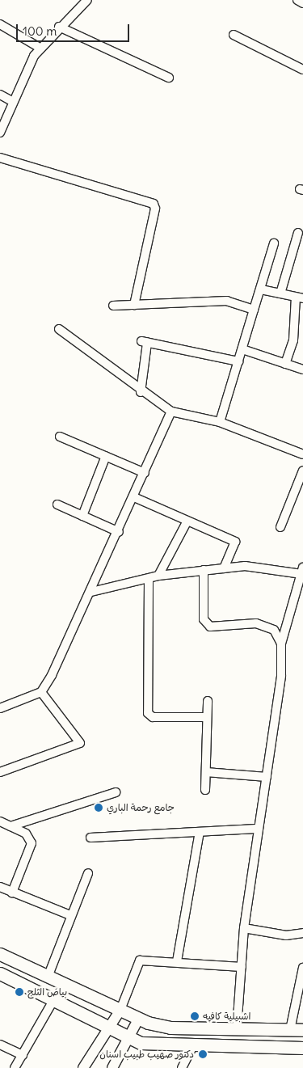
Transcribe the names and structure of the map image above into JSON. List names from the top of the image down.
{
  "places": [
    "جامع رحمة الباري",
    "بياض الثلج",
    "اشبيلية كافيه",
    "دكتور صهيب طبيب اسنان"
  ],
  "scale_bar": "100 m"
}
